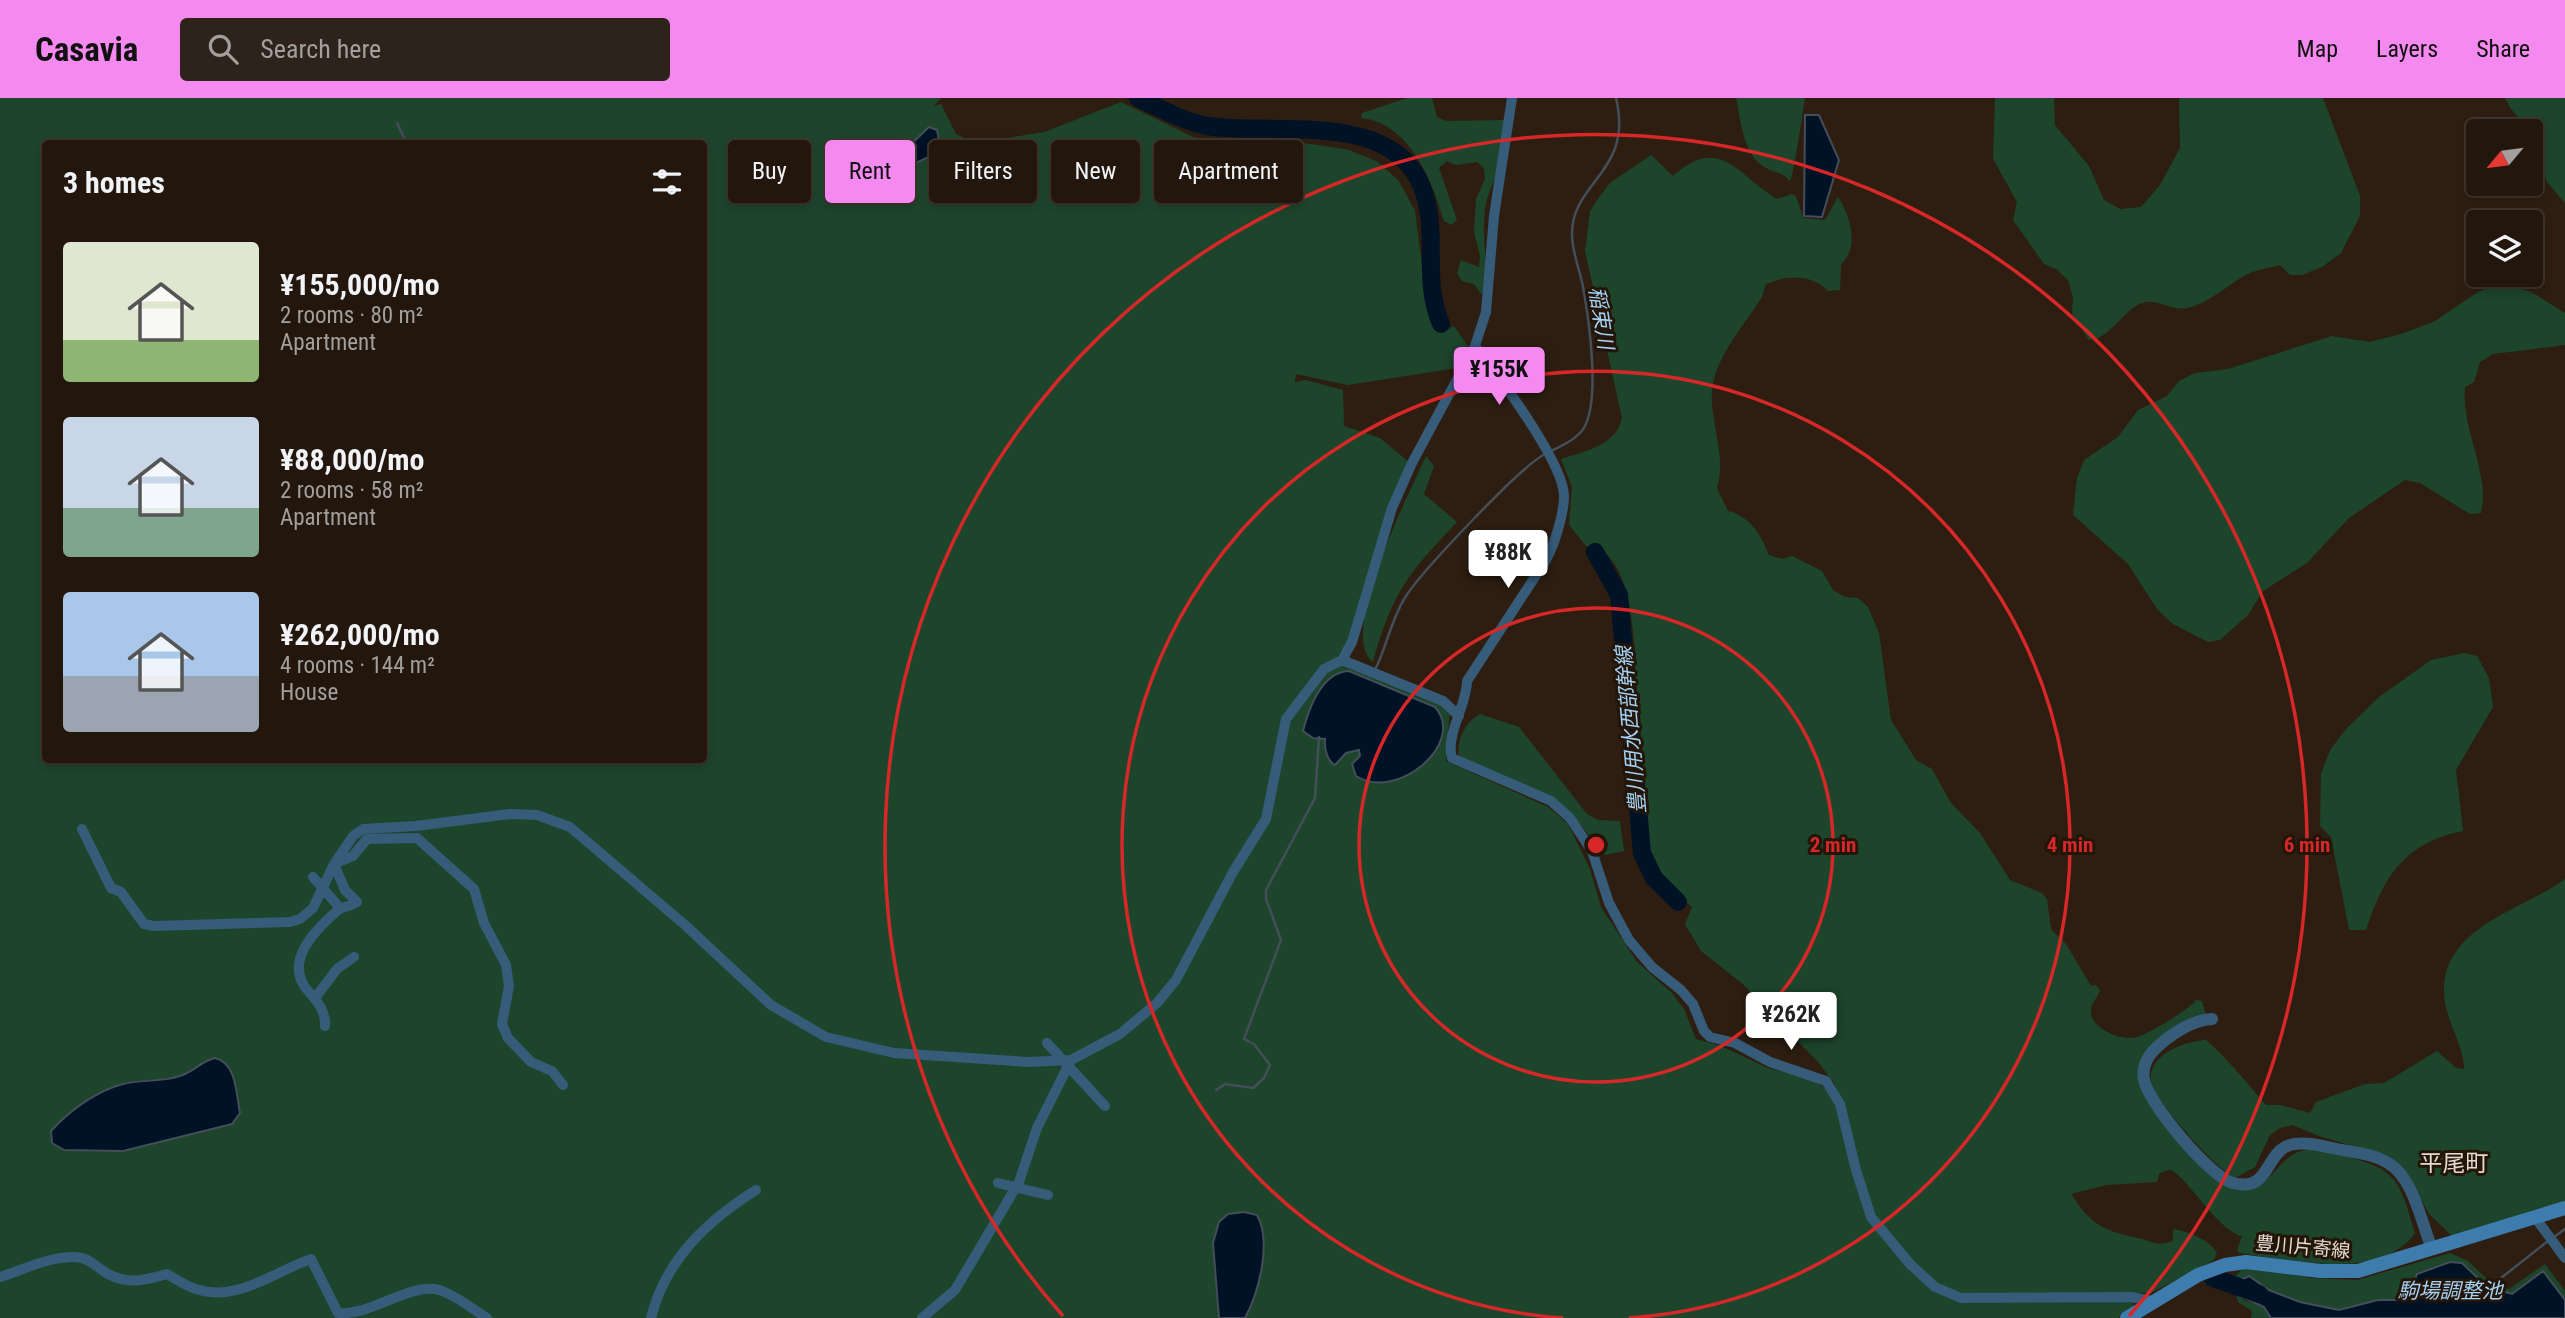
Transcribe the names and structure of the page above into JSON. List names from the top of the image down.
{
  "streets": {
    "main road": ["豊川片寄線"]
  },
  "districts": ["平尾町"],
  "water": ["稲束川", "豊川用水西部幹線", "駒場調整池"],
  "north": "bottom left",
  "page": {
    "header": "Casavia",
    "search": "Search here",
    "nav": ["Map", "Layers", "Share"],
    "chip": [
      "Buy",
      "Rent",
      "Filters",
      "New",
      "Apartment"
    ],
    "heading": "3 homes",
    "list": [
      {
        "name": "¥155,000/mo",
        "note": "2 rooms · 80 m² · Apartment"
      },
      {
        "name": "¥88,000/mo",
        "note": "2 rooms · 58 m² · Apartment"
      },
      {
        "name": "¥262,000/mo",
        "note": "4 rooms · 144 m² · House"
      }
    ],
    "price": ["¥155K", "¥88K", "¥262K"]
  },
  "rings": ["2 min", "4 min", "6 min"]
}
